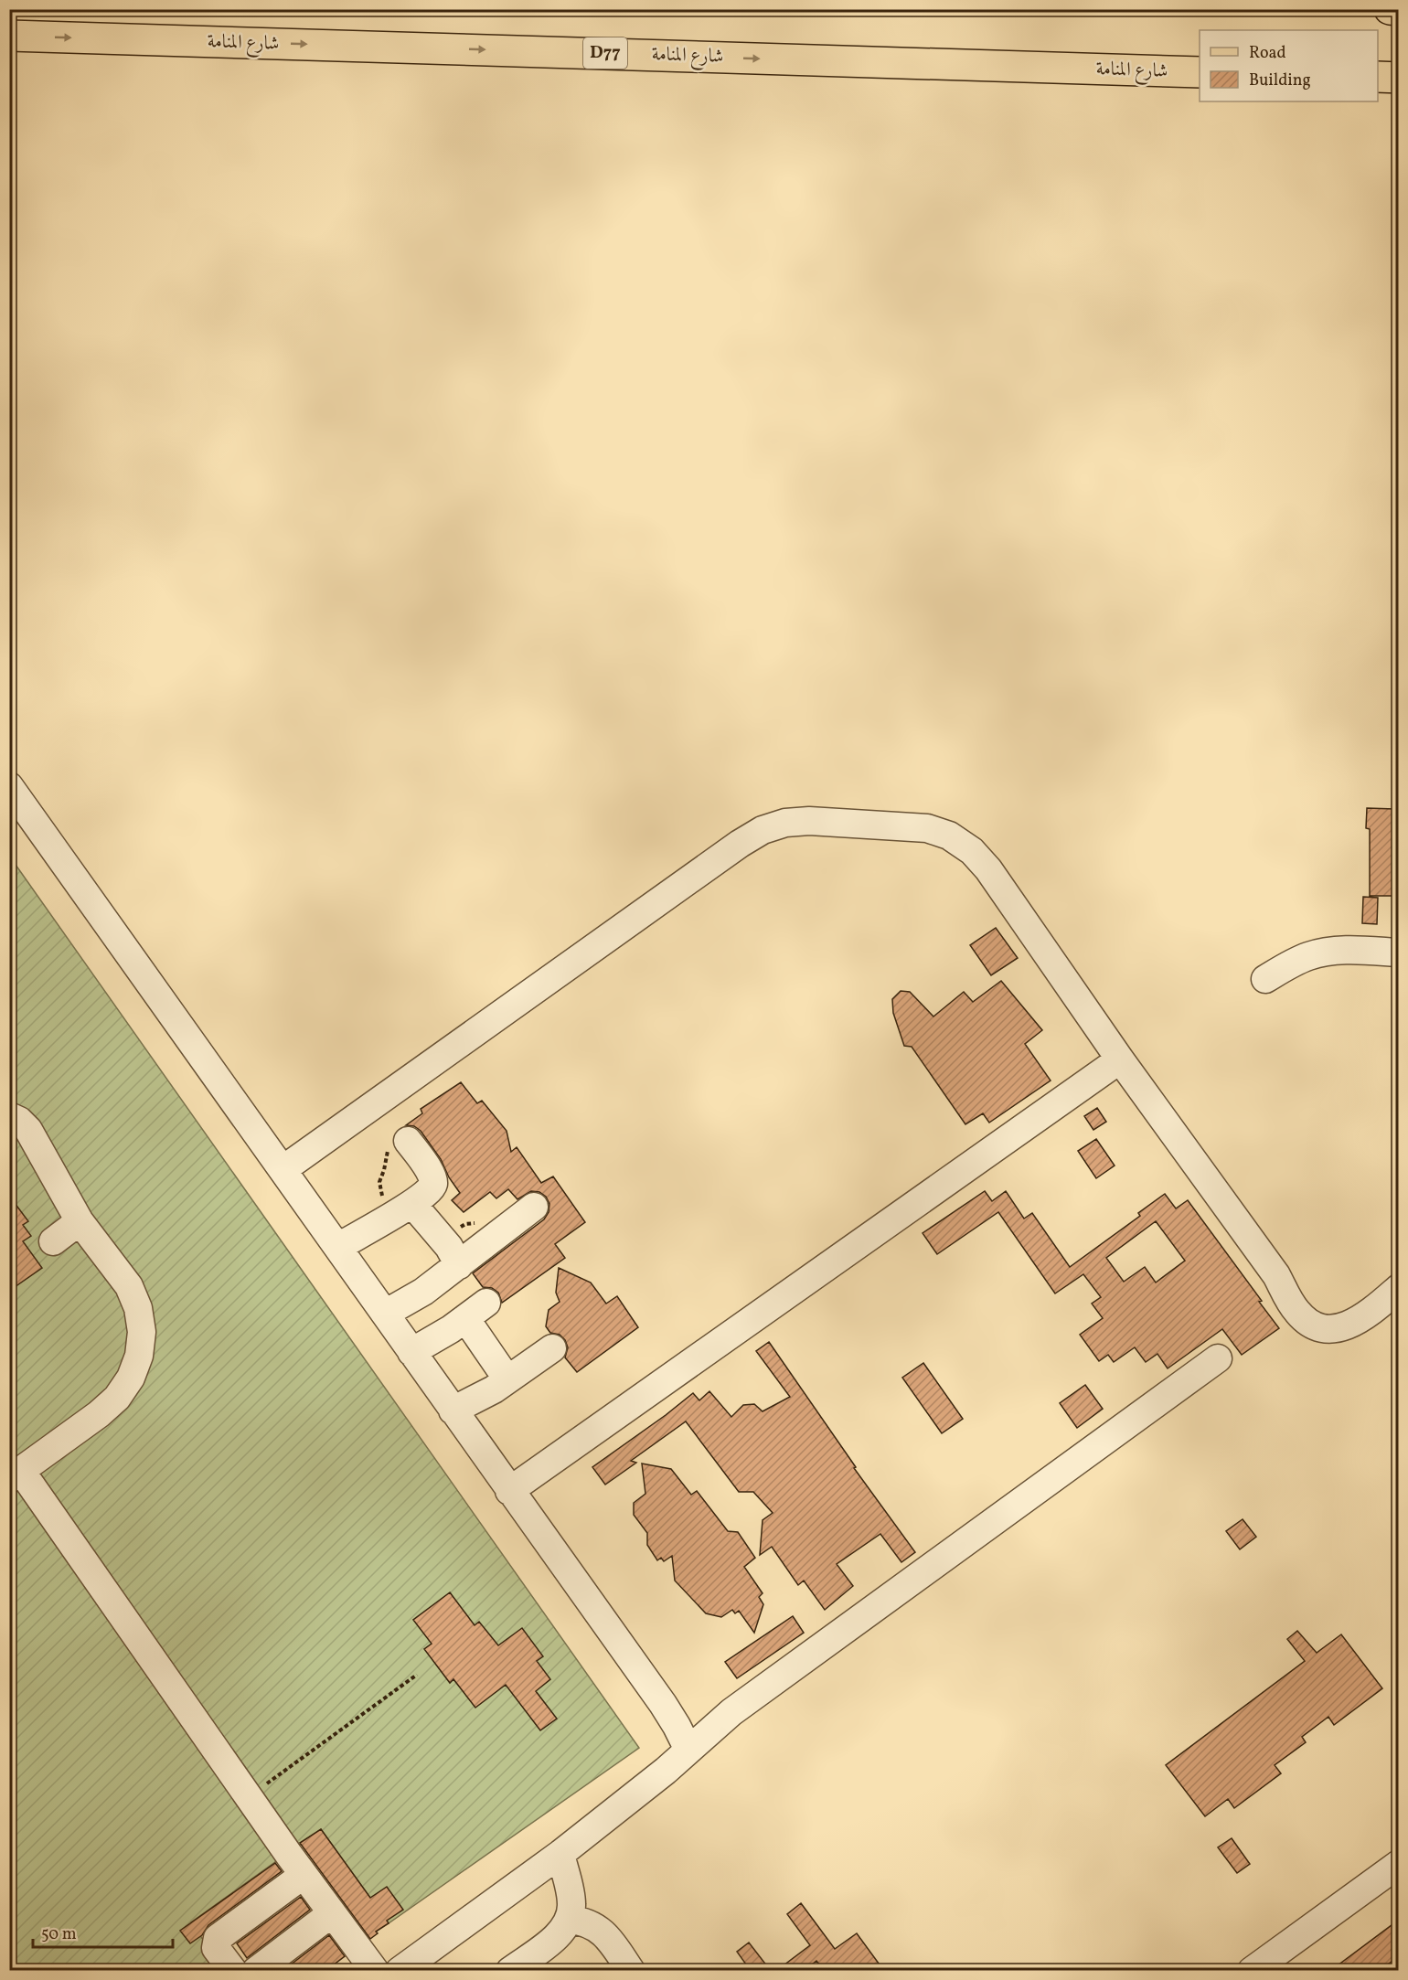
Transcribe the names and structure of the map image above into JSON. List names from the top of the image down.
{
  "streets": {
    "main road": ["شارع المنامة", "D77"]
  },
  "one_way": ["شارع المنامة"],
  "legend": ["Road", "Building"],
  "scale_bar": "50 m"
}
